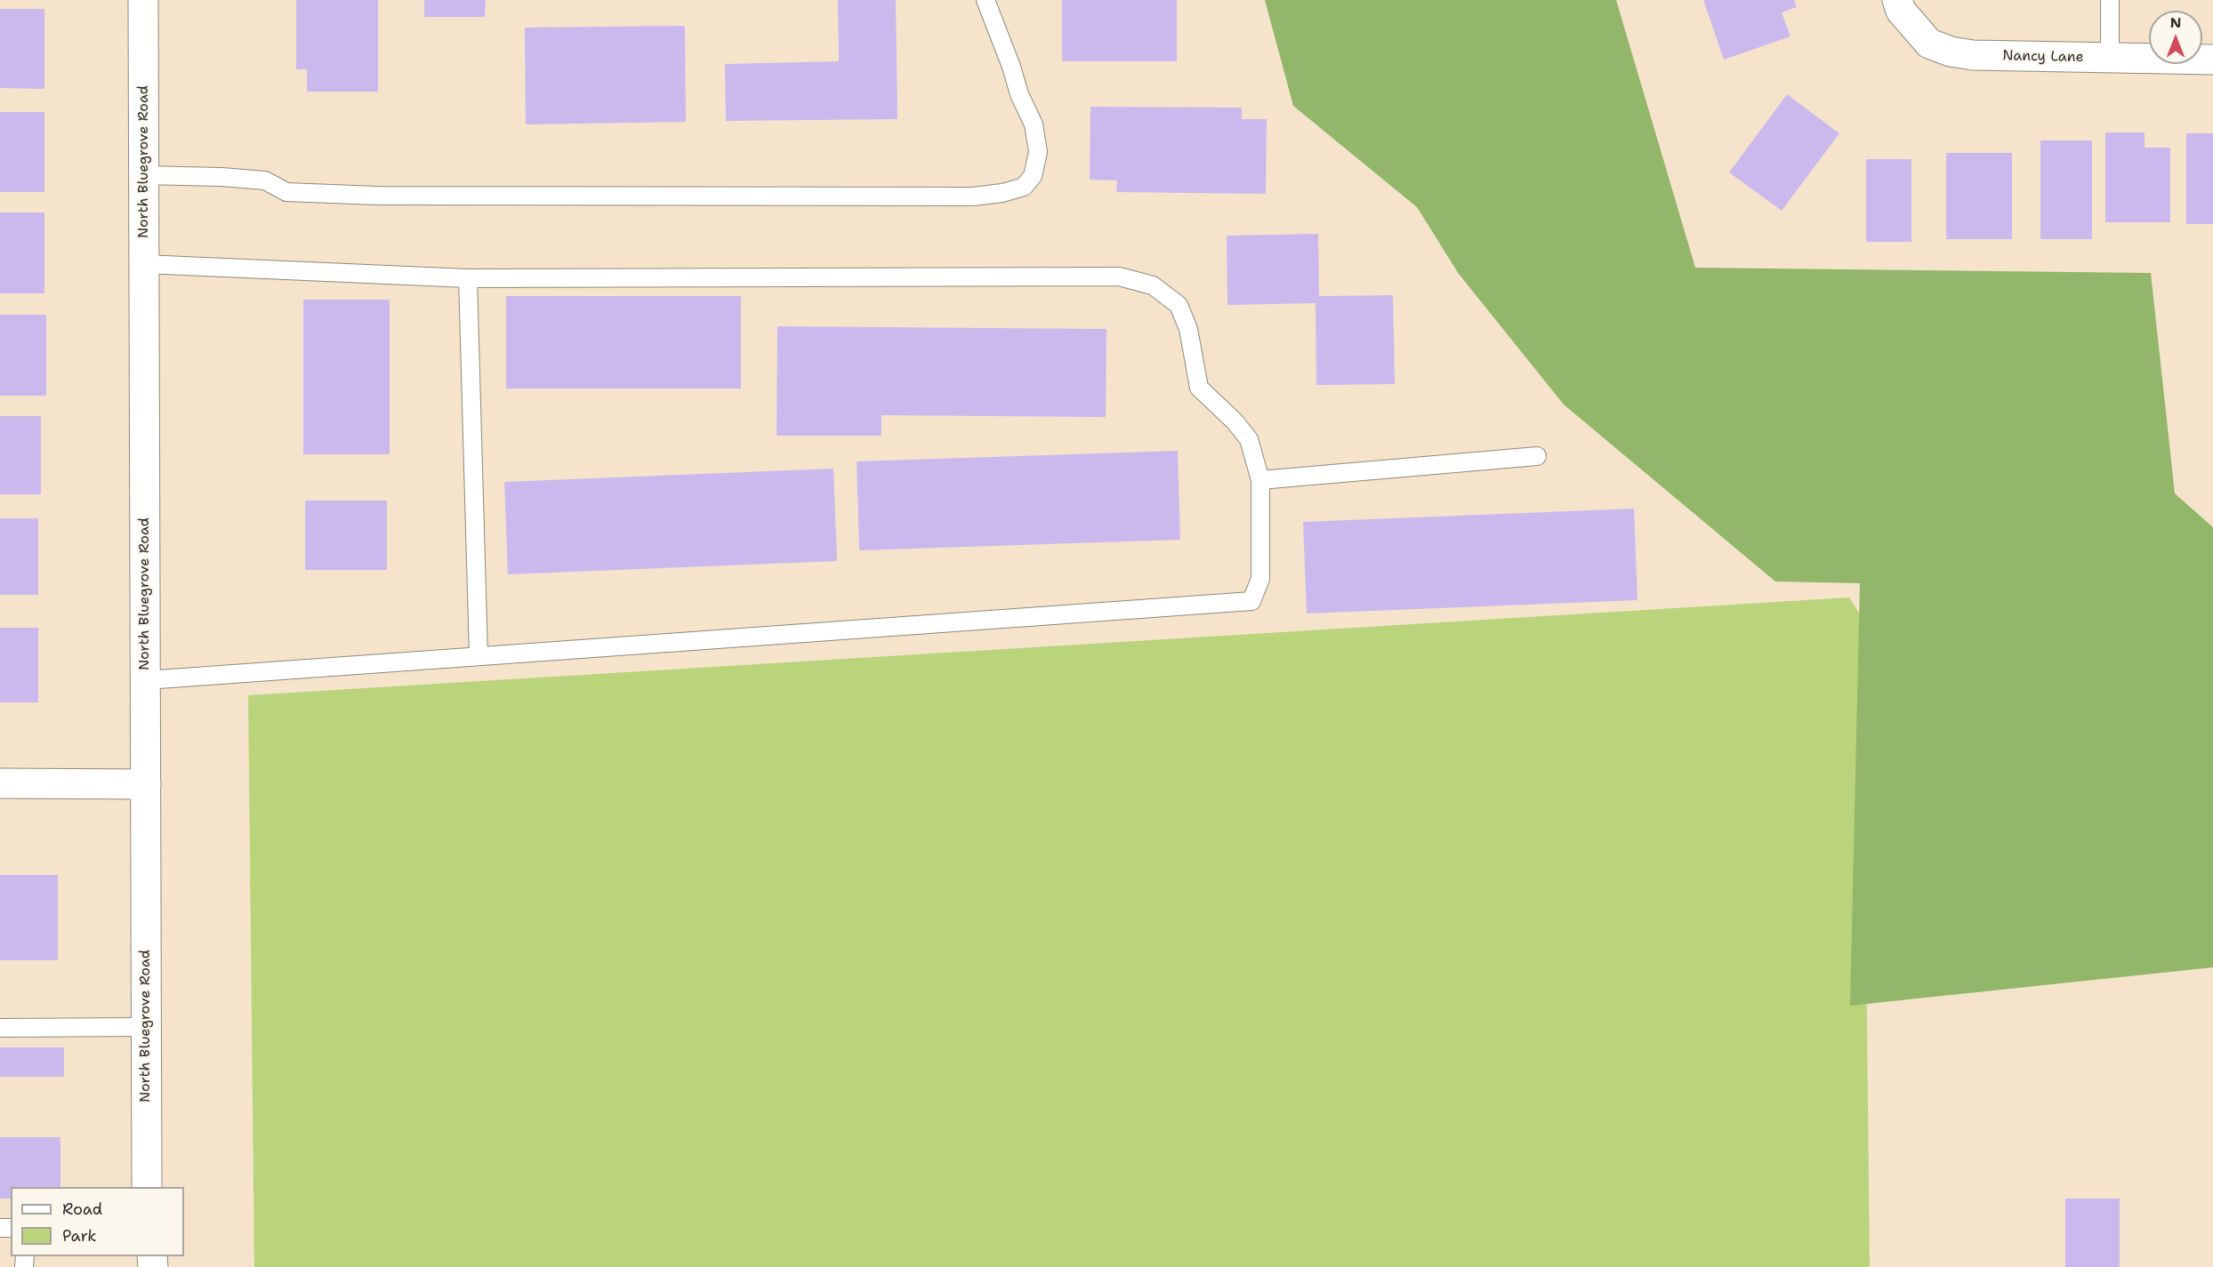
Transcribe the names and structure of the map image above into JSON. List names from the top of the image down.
{
  "streets": {
    "street": ["Nancy Lane", "North Bluegrove Road"]
  },
  "legend": ["Road", "Park"],
  "north": "top"
}
